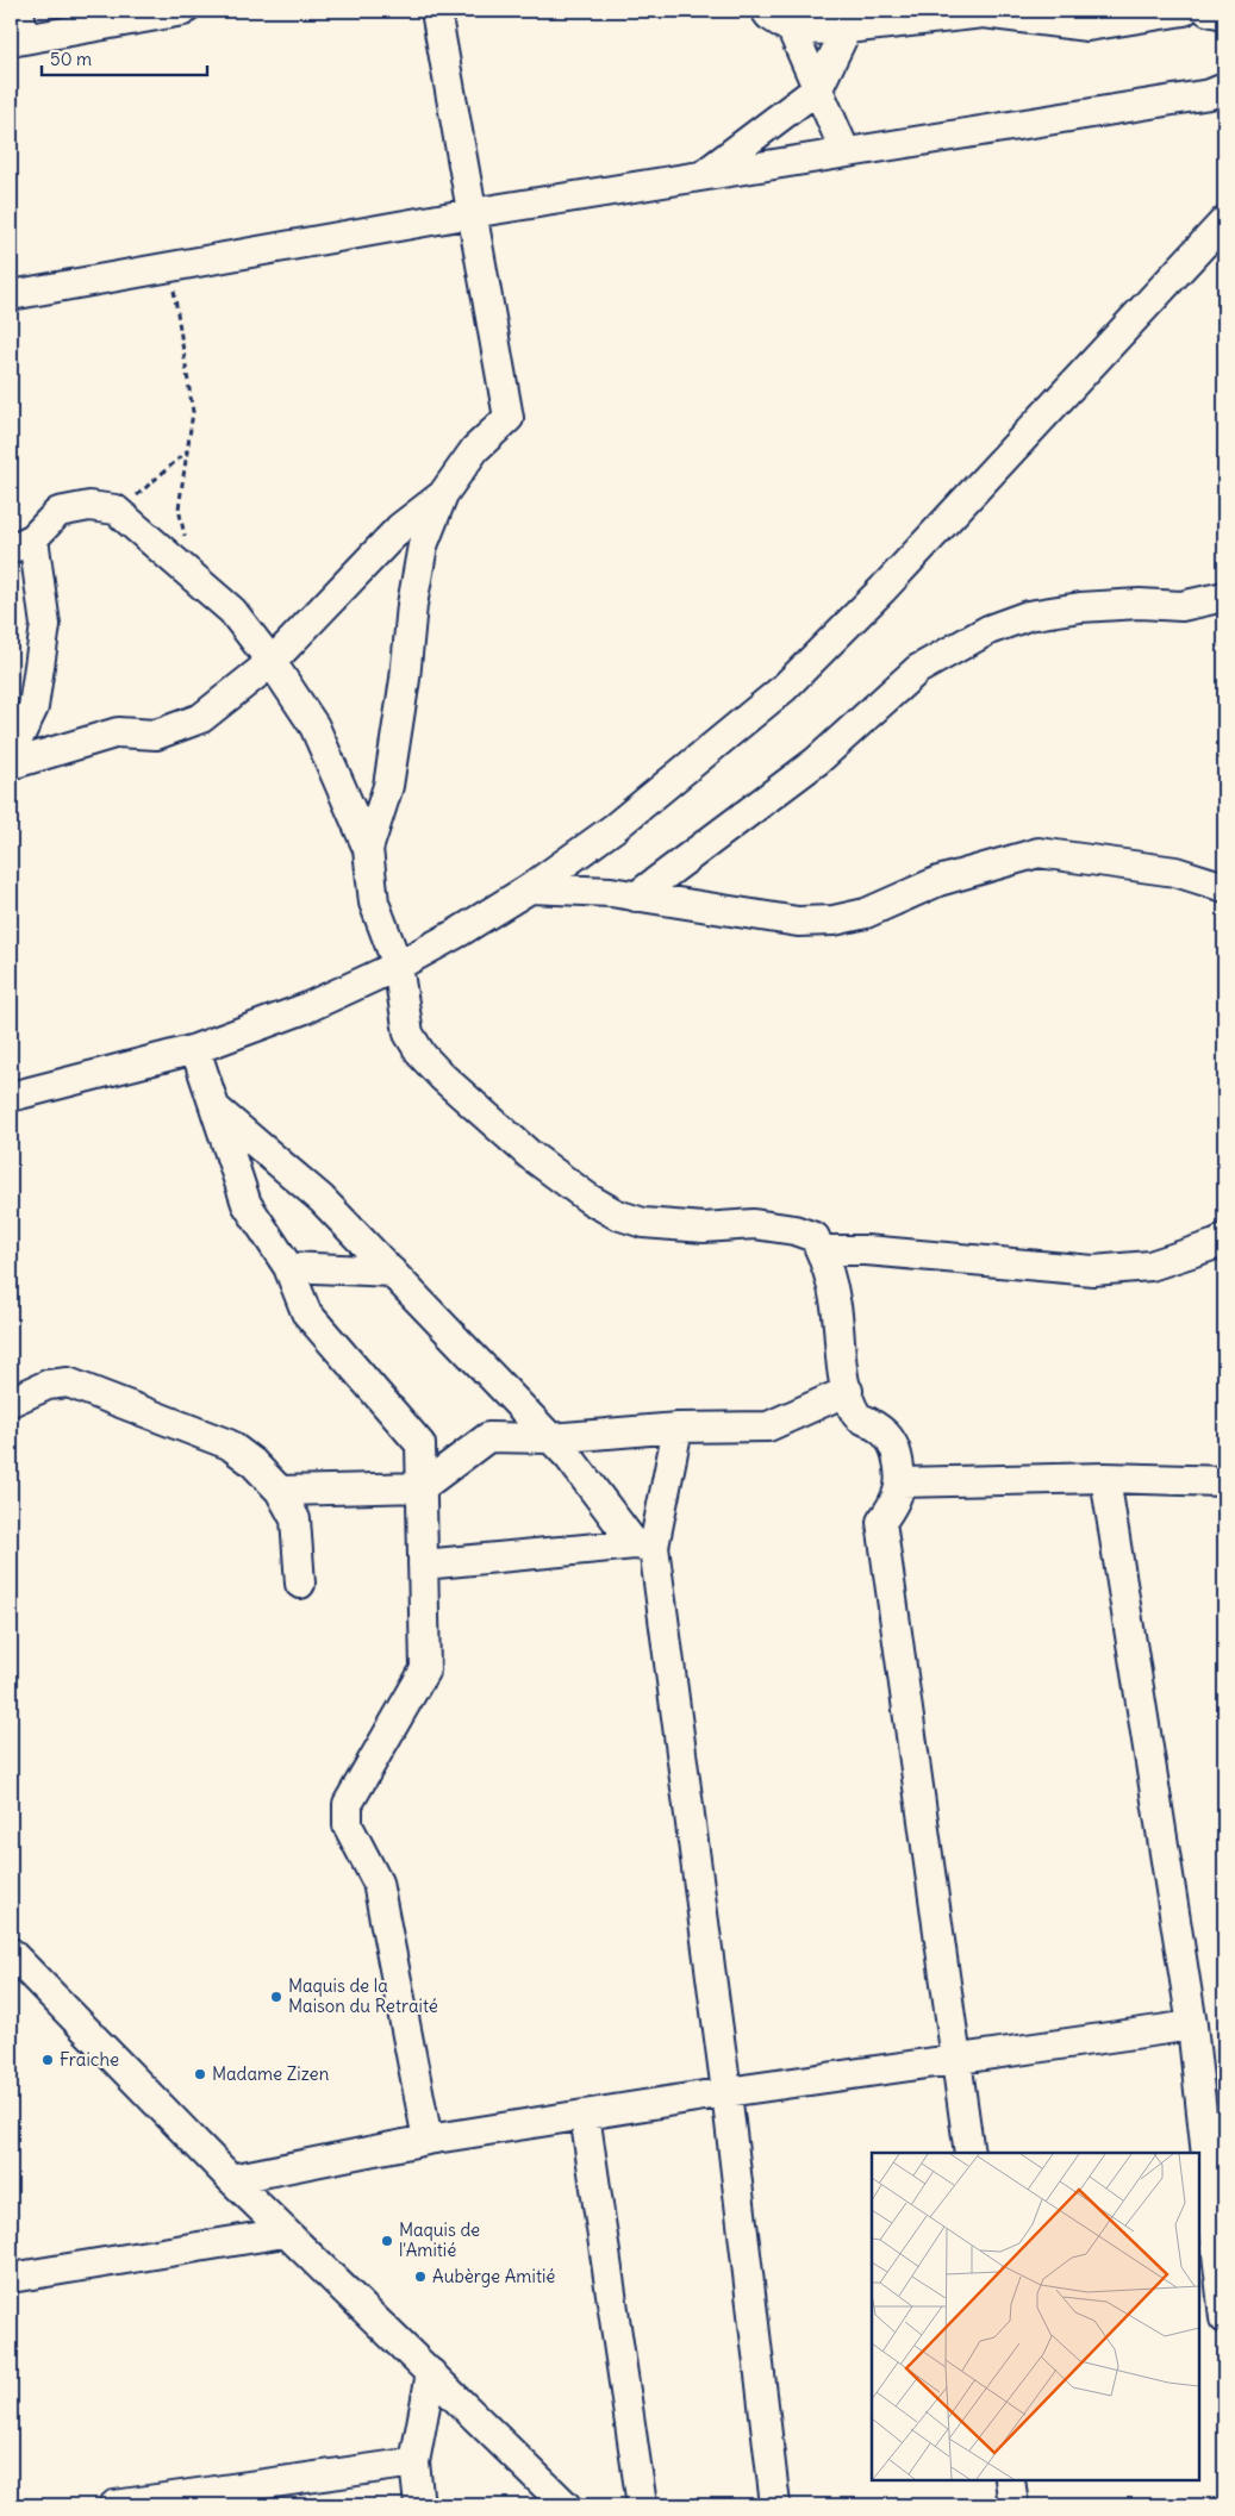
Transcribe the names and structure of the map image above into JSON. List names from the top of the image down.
{
  "places": [
    "Maquis de la Maison du Retraité",
    "Fraiche",
    "Madame Zizen",
    "Maquis de l'Amitié",
    "Aubèrge Amitié"
  ],
  "scale_bar": "50 m"
}
